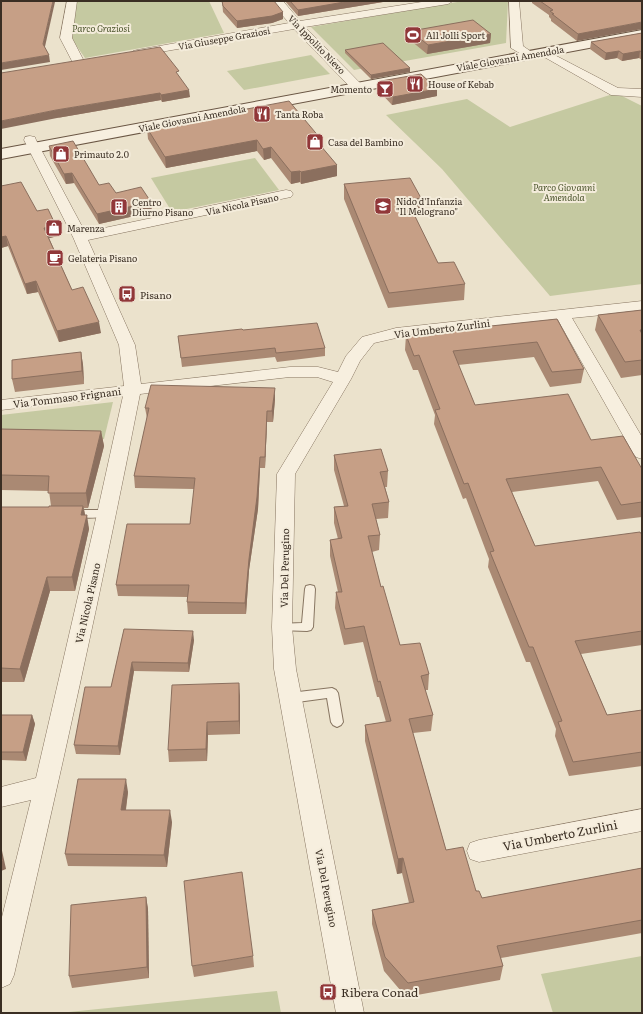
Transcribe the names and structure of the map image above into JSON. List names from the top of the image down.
{
  "streets": {
    "main road": ["Viale Giovanni Amendola"],
    "street": [
      "Via Giuseppe Graziosi",
      "Via Ippolito Nievo",
      "Via Nicola Pisano",
      "Via Umberto Zurlini",
      "Via Tommaso Frignani",
      "Via Del Perugino"
    ]
  },
  "crossings": [
    ["Via Giuseppe Graziosi", "Via Ippolito Nievo"],
    ["Via Ippolito Nievo", "Viale Giovanni Amendola"],
    ["Viale Giovanni Amendola", "Via Nicola Pisano"],
    ["Via Nicola Pisano", "Via Tommaso Frignani"],
    ["Via Umberto Zurlini", "Via Del Perugino"]
  ],
  "parks": ["Parco Graziosi", "Parco Giovanni Amendola"],
  "places": {
    "sports": ["All Jolli Sport"],
    "restaurant": ["House of Kebab", "Tanta Roba"],
    "bar": ["Momento"],
    "shop": ["Casa del Bambino", "Primauto 2.0", "Marenza"],
    "school or university": ["Nido d'Infanzia \"Il Melograno\""],
    "building": ["Centro Diurno Pisano"],
    "cafe": ["Gelateria Pisano"],
    "bus stop": ["Pisano", "Ribera Conad"]
  }
}
